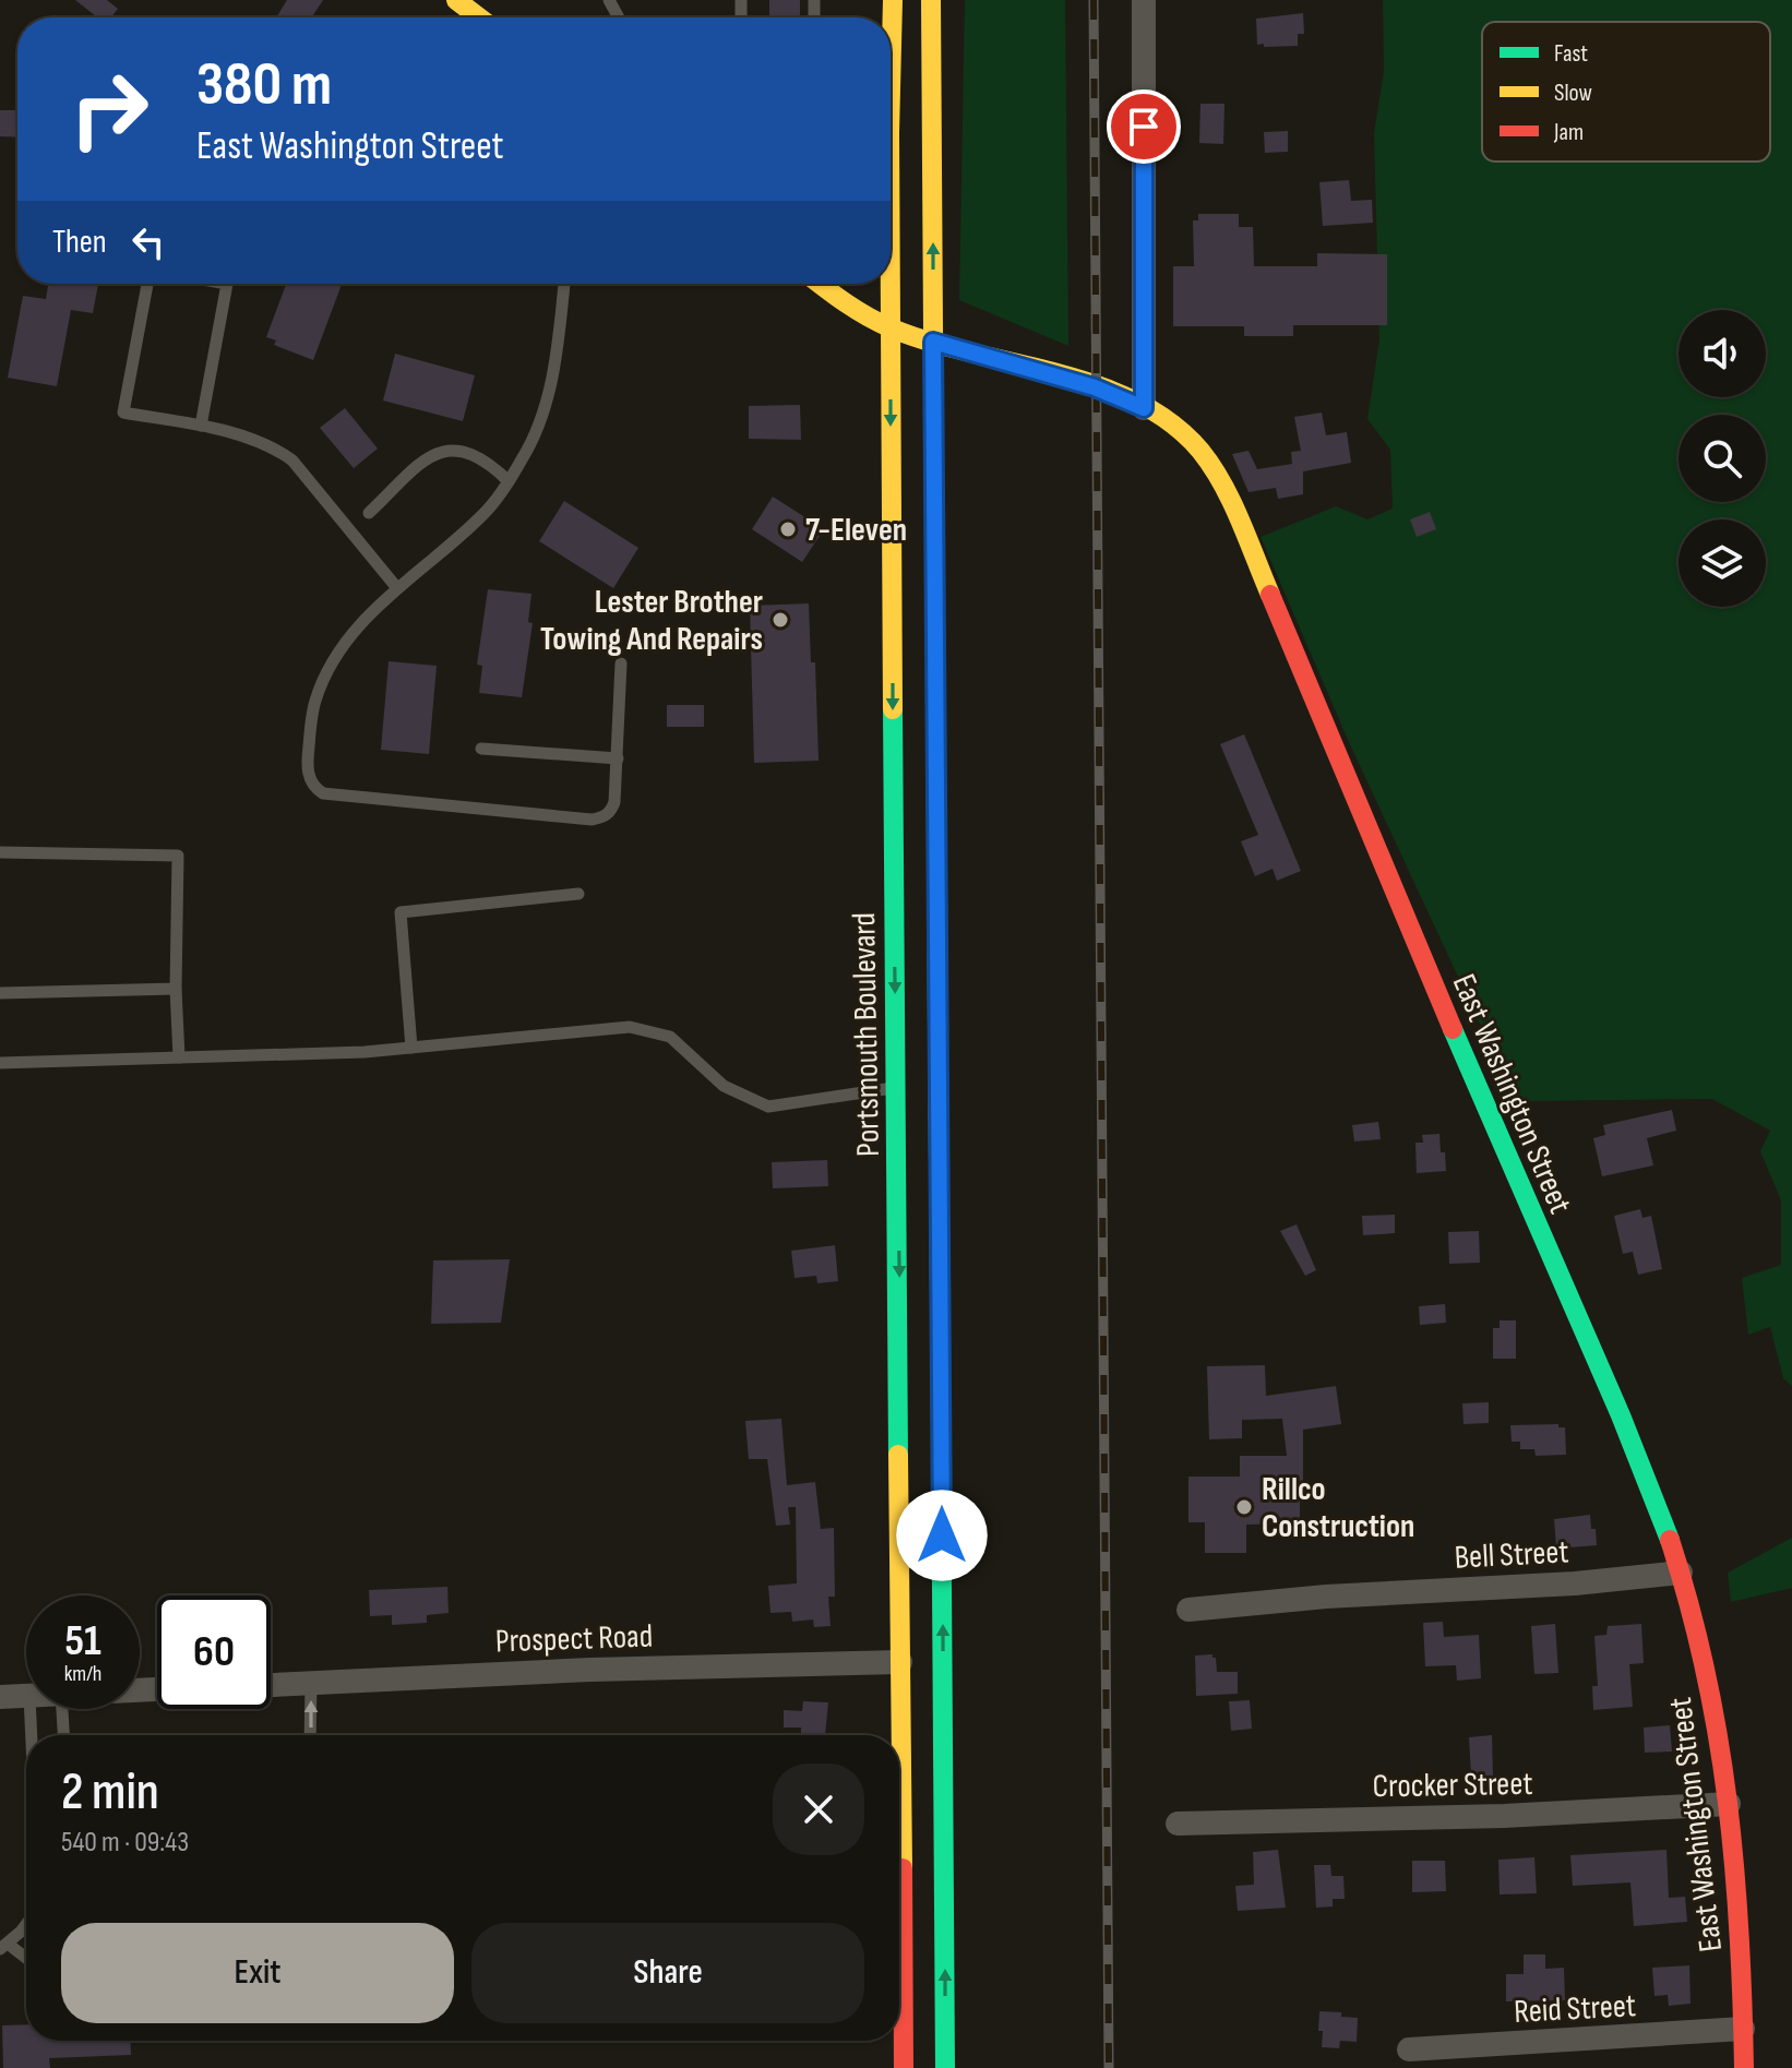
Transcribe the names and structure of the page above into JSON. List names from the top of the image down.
{
  "streets": {
    "main road": ["Portsmouth Boulevard", "East Washington Street"],
    "street": [
      "Bell Street",
      "Prospect Road",
      "Crocker Street",
      "Reid Street"
    ]
  },
  "crossings": [
    ["Portsmouth Boulevard", "East Washington Street"],
    ["Portsmouth Boulevard", "Prospect Road"],
    ["East Washington Street", "Bell Street"],
    ["East Washington Street", "Crocker Street"],
    ["East Washington Street", "Reid Street"]
  ],
  "places": ["7-Eleven", "Lester Brother Towing And Repairs", "Rillco Construction"],
  "legend": ["Fast", "Slow", "Jam"],
  "page": {
    "turn": ["380 m", "East Washington Street"],
    "then": "Then",
    "speed": "51 km/h",
    "limit": "60",
    "heading": ["2 min", "540 m · 09:43"],
    "buttons": ["Exit", "Share"]
  }
}
